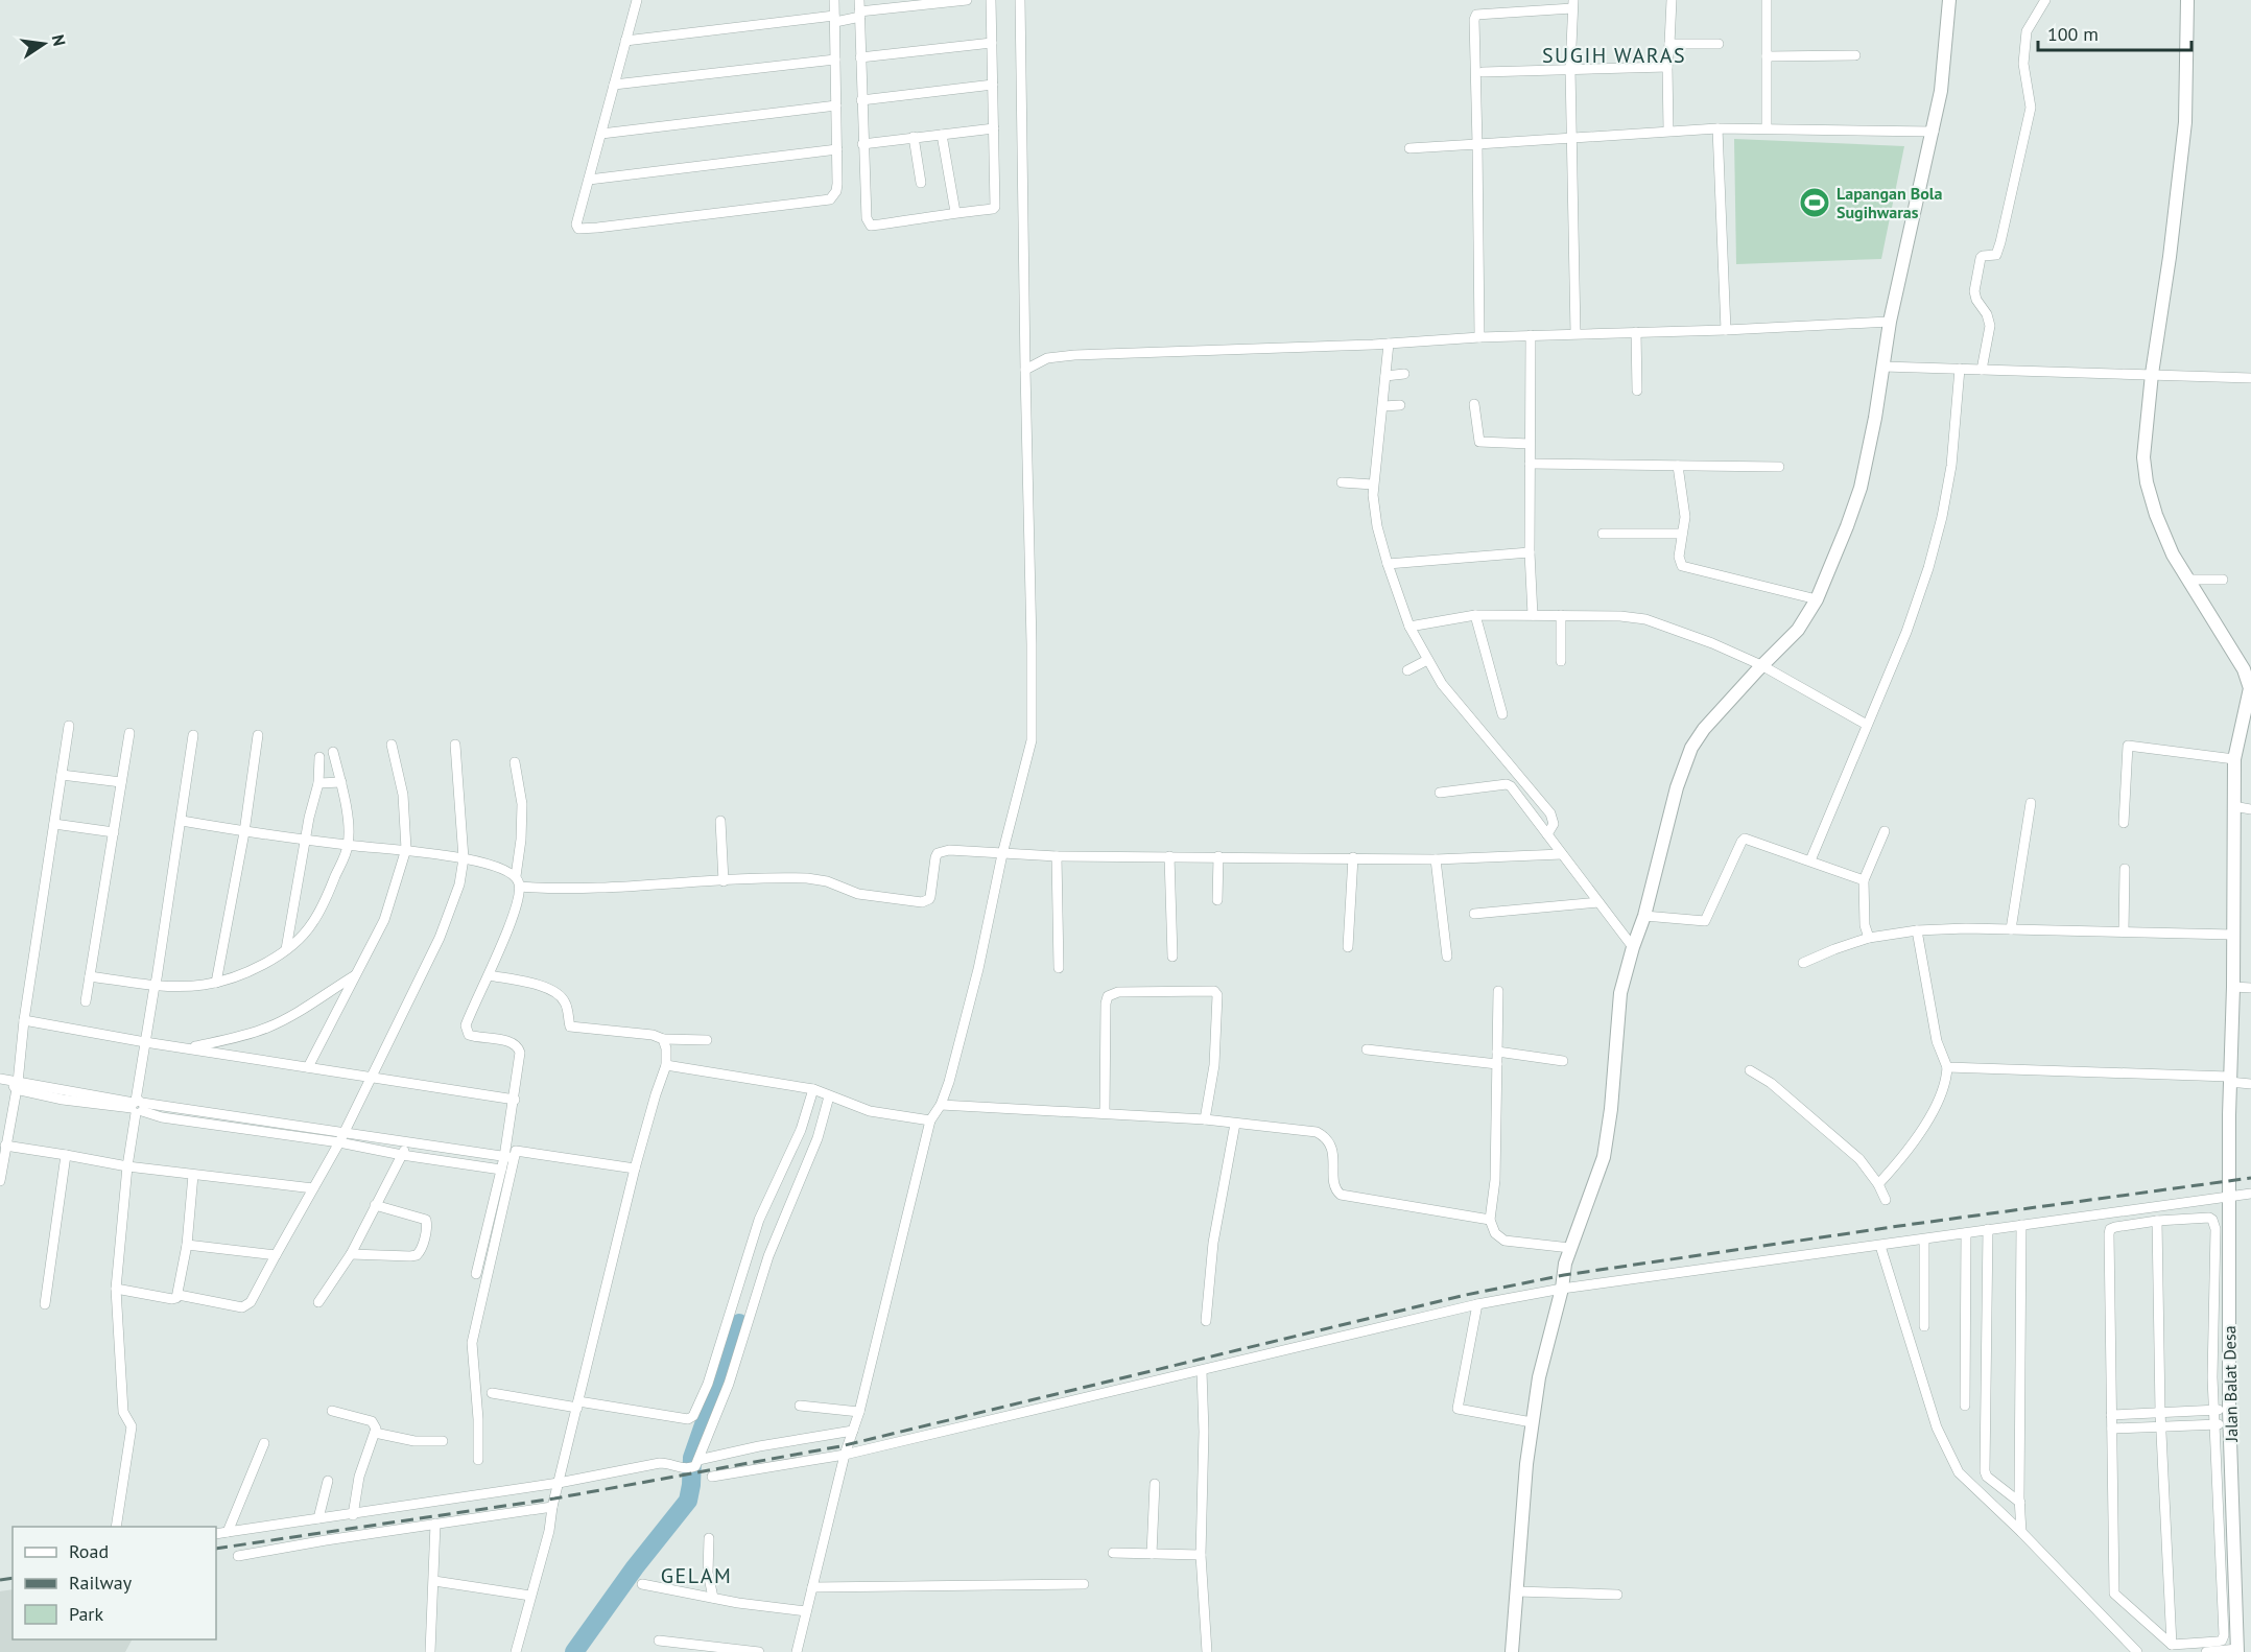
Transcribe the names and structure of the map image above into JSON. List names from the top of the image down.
{
  "streets": {
    "street": ["Jalan Balat Desa"]
  },
  "districts": ["SUGIH WARAS", "GELAM"],
  "places": {
    "sports": ["Lapangan Bola Sugihwaras"]
  },
  "legend": ["Road", "Railway", "Park"],
  "scale_bar": "100 m",
  "north": "right"
}
